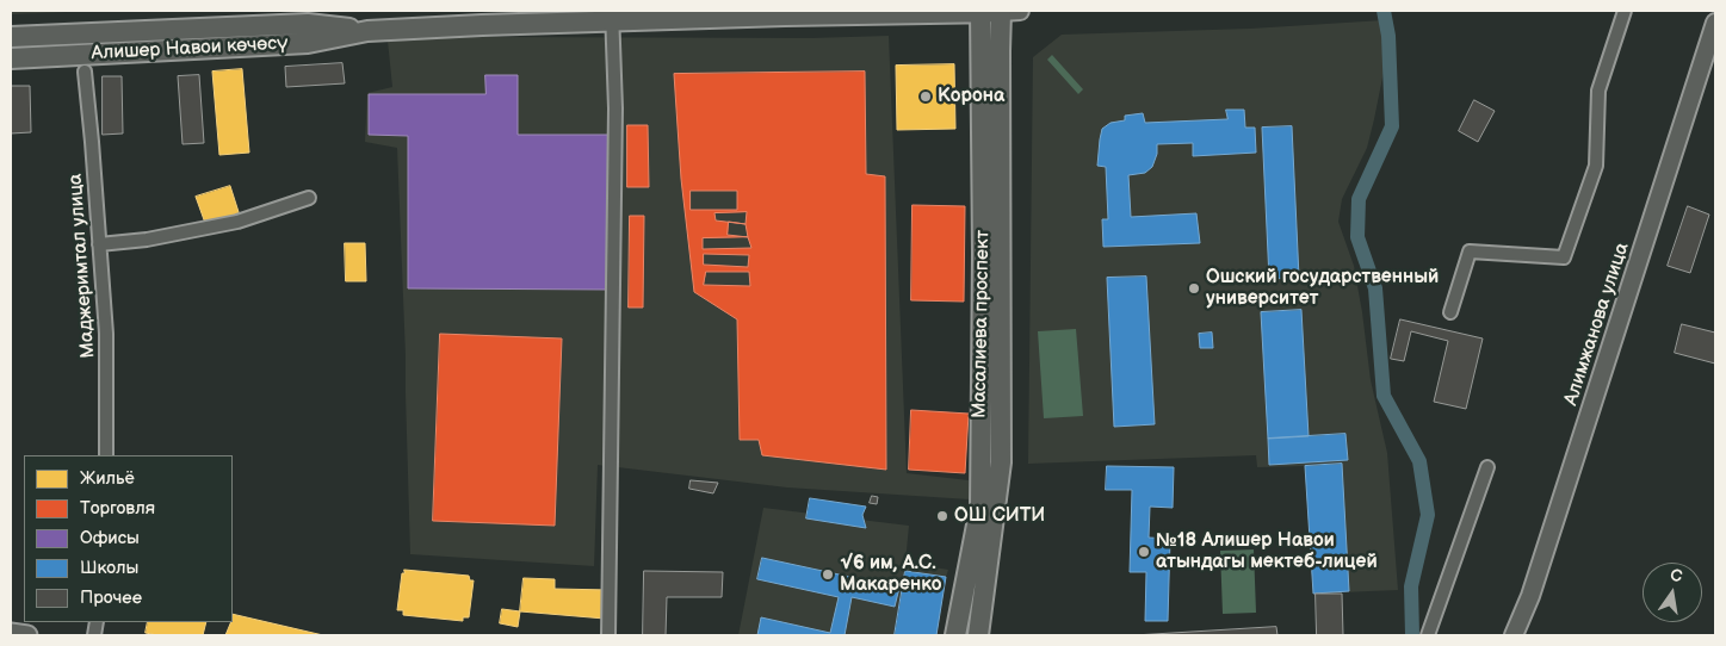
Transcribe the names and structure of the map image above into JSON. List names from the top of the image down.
{
  "streets": {
    "main road": ["Алишер Навои көчөсү", "Масалиева проспект"],
    "street": ["Маджеримтал улица", "Алимжанова улица"]
  },
  "crossings": [
    ["Алишер Навои көчөсү", "Масалиева проспект"]
  ],
  "places": [
    "Корона",
    "Ошский государственный университет",
    "ОШ СИТИ",
    "№18 Алишер Навои атындагы мектеб-лицей",
    "√6 им, А.С. Макаренко"
  ],
  "legend": [
    "Жильё",
    "Торговля",
    "Офисы",
    "Школы",
    "Прочее"
  ],
  "north": "top"
}
